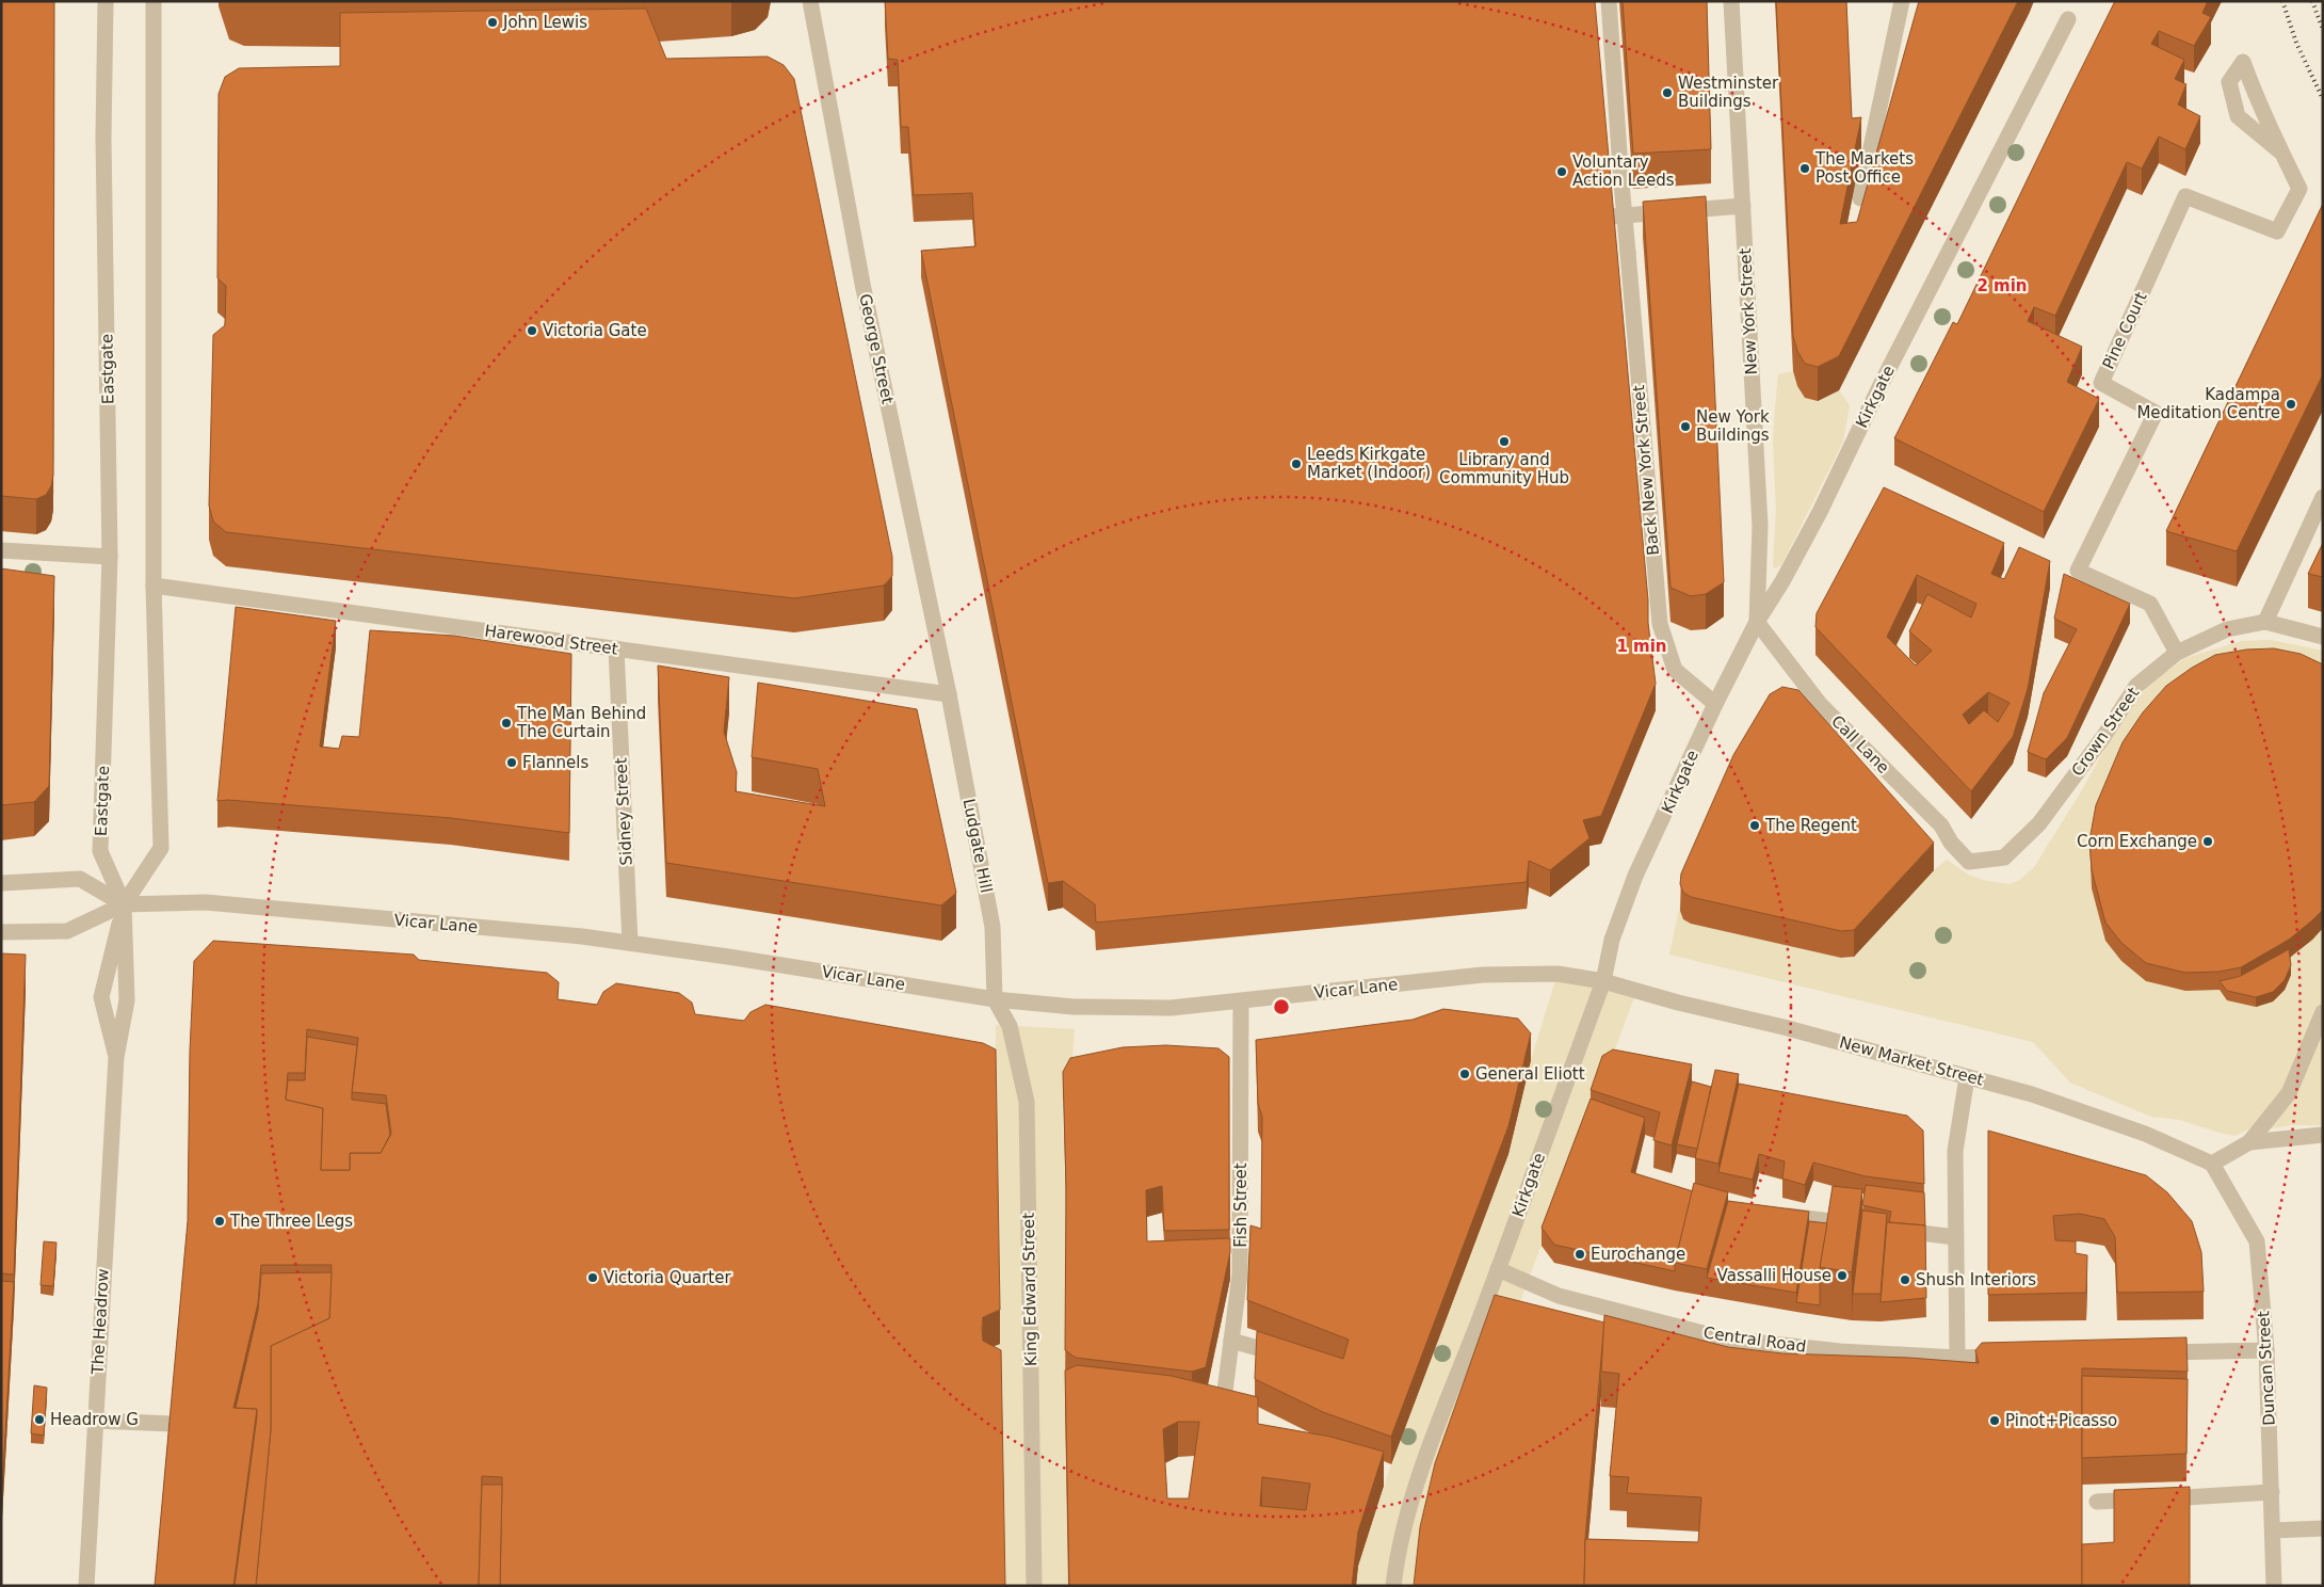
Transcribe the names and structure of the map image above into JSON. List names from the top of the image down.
{
  "streets": {
    "street": [
      "New York Street",
      "Pine Court",
      "George Street",
      "Eastgate",
      "Kirkgate",
      "Back New York Street",
      "Harewood Street",
      "Crown Street",
      "Call Lane",
      "Sidney Street",
      "Ludgate Hill",
      "Vicar Lane",
      "New Market Street",
      "Fish Street",
      "King Edward Street",
      "The Headrow",
      "Central Road",
      "Duncan Street"
    ]
  },
  "crossings": [
    ["New York Street", "Kirkgate"],
    ["New York Street", "Call Lane"],
    ["Pine Court", "Crown Street"],
    ["George Street", "Harewood Street"],
    ["George Street", "Ludgate Hill"],
    ["Eastgate", "Vicar Lane"],
    ["Eastgate", "The Headrow"],
    ["Kirkgate", "Back New York Street"],
    ["Kirkgate", "Call Lane"],
    ["Kirkgate", "Vicar Lane"],
    ["Kirkgate", "New Market Street"],
    ["Kirkgate", "Central Road"],
    ["Harewood Street", "Sidney Street"],
    ["Harewood Street", "Ludgate Hill"],
    ["Crown Street", "Call Lane"],
    ["Sidney Street", "Vicar Lane"],
    ["Ludgate Hill", "Vicar Lane"],
    ["Ludgate Hill", "King Edward Street"],
    ["Vicar Lane", "New Market Street"],
    ["Vicar Lane", "Fish Street"],
    ["Vicar Lane", "King Edward Street"],
    ["Vicar Lane", "The Headrow"],
    ["New Market Street", "Duncan Street"]
  ],
  "places": [
    "John Lewis",
    "Westminster Buildings",
    "The Markets Post Office",
    "Voluntary Action Leeds",
    "Victoria Gate",
    "Kadampa Meditation Centre",
    "New York Buildings",
    "Library and Community Hub",
    "Leeds Kirkgate Market (Indoor)",
    "The Man Behind The Curtain",
    "Flannels",
    "The Regent",
    "Corn Exchange",
    "General Eliott",
    "The Three Legs",
    "Eurochange",
    "Vassalli House",
    "Victoria Quarter",
    "Shush Interiors",
    "Headrow G",
    "Pinot+Picasso"
  ],
  "rings": ["2 min", "1 min"]
}
